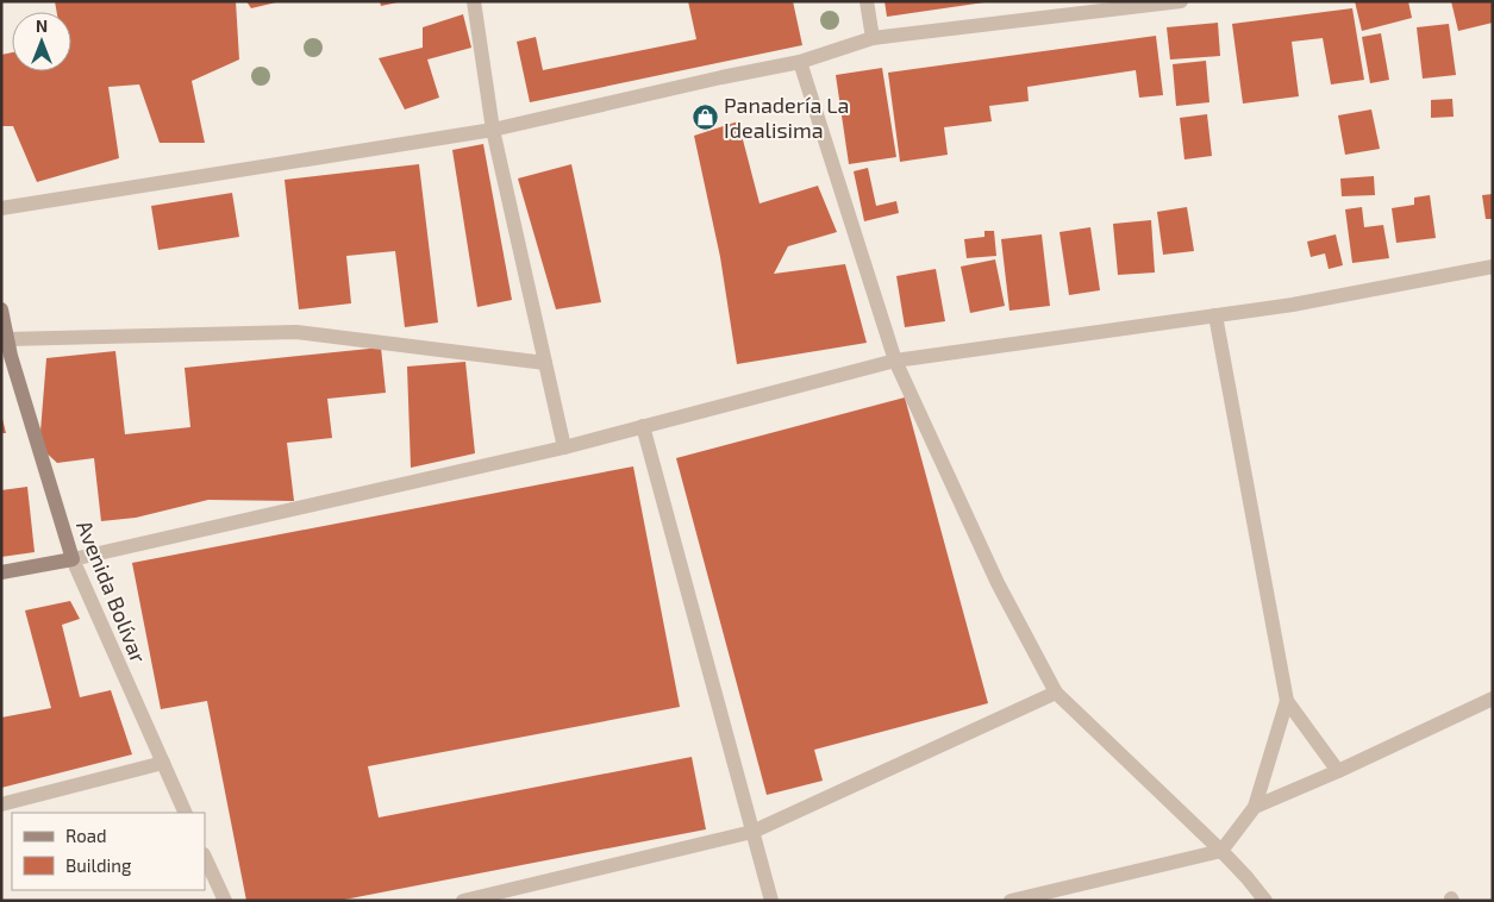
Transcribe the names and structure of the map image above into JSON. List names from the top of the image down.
{
  "streets": {
    "street": ["Avenida Bolívar"]
  },
  "places": {
    "shop": ["Panadería La Idealisima"]
  },
  "legend": ["Road", "Building"],
  "north": "top"
}
